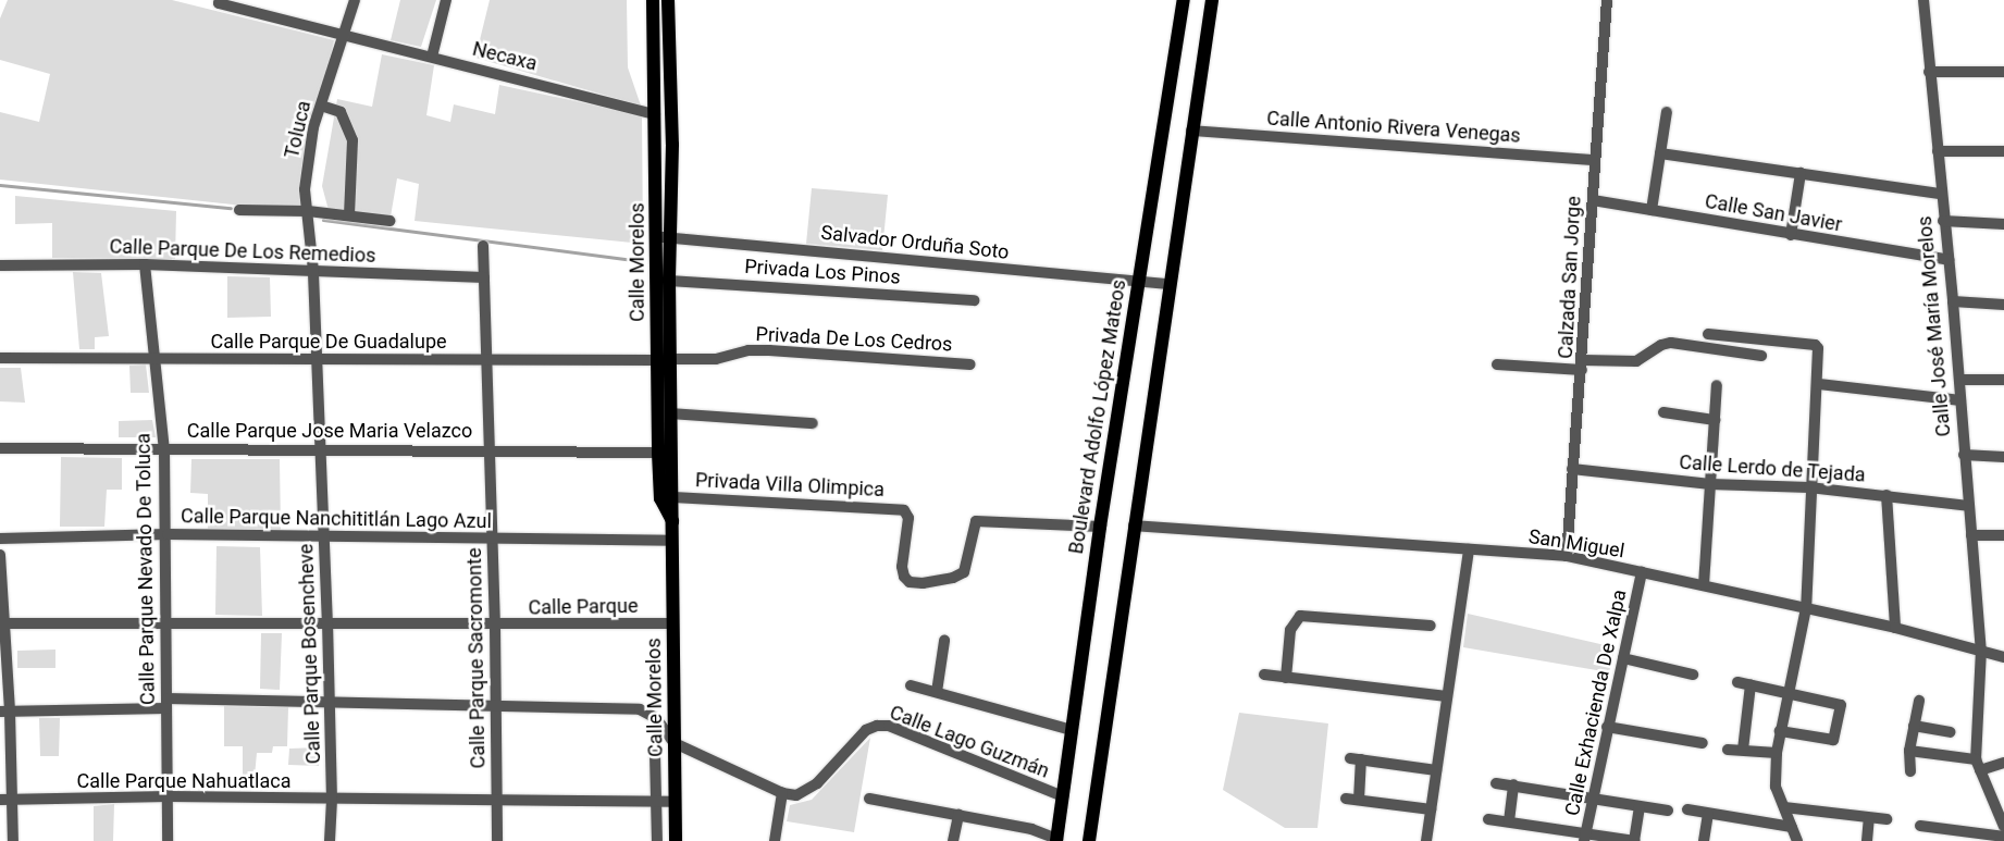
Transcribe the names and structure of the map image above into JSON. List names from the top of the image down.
{
  "streets": {
    "main road": ["Calle Morelos", "Boulevard Adolfo López Mateos"],
    "street": [
      "Necaxa",
      "Calle Antonio Rivera Venegas",
      "Toluca",
      "Calle San Javier",
      "Salvador Orduña Soto",
      "Calle Parque De Los Remedios",
      "Privada Los Pinos",
      "Calzada San Jorge",
      "Calle José María Morelos",
      "Privada De Los Cedros",
      "Calle Parque De Guadalupe",
      "Calle Parque Jose Maria Velazco",
      "Calle Lerdo de Tejada",
      "Privada Villa Olimpica",
      "Calle Parque Nanchititlán Lago Azul",
      "San Miguel",
      "Calle Parque Nevado De Toluca",
      "Calle Parque",
      "Calle Parque Bosencheve",
      "Calle Parque Sacromonte",
      "Calle Exhacienda De Xalpa",
      "Calle Lago Guzmán",
      "Calle Parque Nahuatlaca"
    ]
  },
  "crossings": [
    ["Necaxa", "Toluca"],
    ["Necaxa", "Calle Morelos"],
    ["Calle Antonio Rivera Venegas", "Calzada San Jorge"],
    ["Toluca", "Calle Parque De Los Remedios"],
    ["Toluca", "Calle Parque Bosencheve"],
    ["Calle San Javier", "Calzada San Jorge"],
    ["Calle San Javier", "Calle José María Morelos"],
    ["Salvador Orduña Soto", "Calle Morelos"],
    ["Salvador Orduña Soto", "Boulevard Adolfo López Mateos"],
    ["Calle Parque De Los Remedios", "Calle Parque Nevado De Toluca"],
    ["Calle Parque De Los Remedios", "Calle Parque Bosencheve"],
    ["Calle Parque De Los Remedios", "Calle Parque Sacromonte"],
    ["Calle Morelos", "Privada Los Pinos"],
    ["Calle Morelos", "Privada De Los Cedros"],
    ["Calle Morelos", "Calle Parque De Guadalupe"],
    ["Calle Morelos", "Calle Parque Jose Maria Velazco"],
    ["Calle Morelos", "Privada Villa Olimpica"],
    ["Calle Morelos", "Calle Parque Nanchititlán Lago Azul"],
    ["Calle Morelos", "Calle Parque"],
    ["Calle Morelos", "Calle Lago Guzmán"],
    ["Calle Morelos", "Calle Parque Nahuatlaca"],
    ["Calzada San Jorge", "Calle Lerdo de Tejada"],
    ["Calzada San Jorge", "San Miguel"],
    ["Calle José María Morelos", "Calle Lerdo de Tejada"],
    ["Calle José María Morelos", "San Miguel"],
    ["Privada De Los Cedros", "Calle Parque De Guadalupe"],
    ["Calle Parque De Guadalupe", "Calle Parque Nevado De Toluca"],
    ["Calle Parque De Guadalupe", "Calle Parque Bosencheve"],
    ["Calle Parque De Guadalupe", "Calle Parque Sacromonte"],
    ["Boulevard Adolfo López Mateos", "Privada Villa Olimpica"],
    ["Boulevard Adolfo López Mateos", "Calle Lago Guzmán"],
    ["Calle Parque Jose Maria Velazco", "Calle Parque Nevado De Toluca"],
    ["Calle Parque Jose Maria Velazco", "Calle Parque Bosencheve"],
    ["Calle Parque Jose Maria Velazco", "Calle Parque Sacromonte"],
    ["Calle Parque Nanchititlán Lago Azul", "Calle Parque Nevado De Toluca"],
    ["Calle Parque Nanchititlán Lago Azul", "Calle Parque Bosencheve"],
    ["Calle Parque Nanchititlán Lago Azul", "Calle Parque Sacromonte"],
    ["San Miguel", "Calle Exhacienda De Xalpa"],
    ["Calle Parque Nevado De Toluca", "Calle Parque"],
    ["Calle Parque Nevado De Toluca", "Calle Parque Nahuatlaca"],
    ["Calle Parque", "Calle Parque Bosencheve"],
    ["Calle Parque", "Calle Parque Sacromonte"],
    ["Calle Parque Bosencheve", "Calle Parque Nahuatlaca"],
    ["Calle Parque Sacromonte", "Calle Parque Nahuatlaca"]
  ]
}
